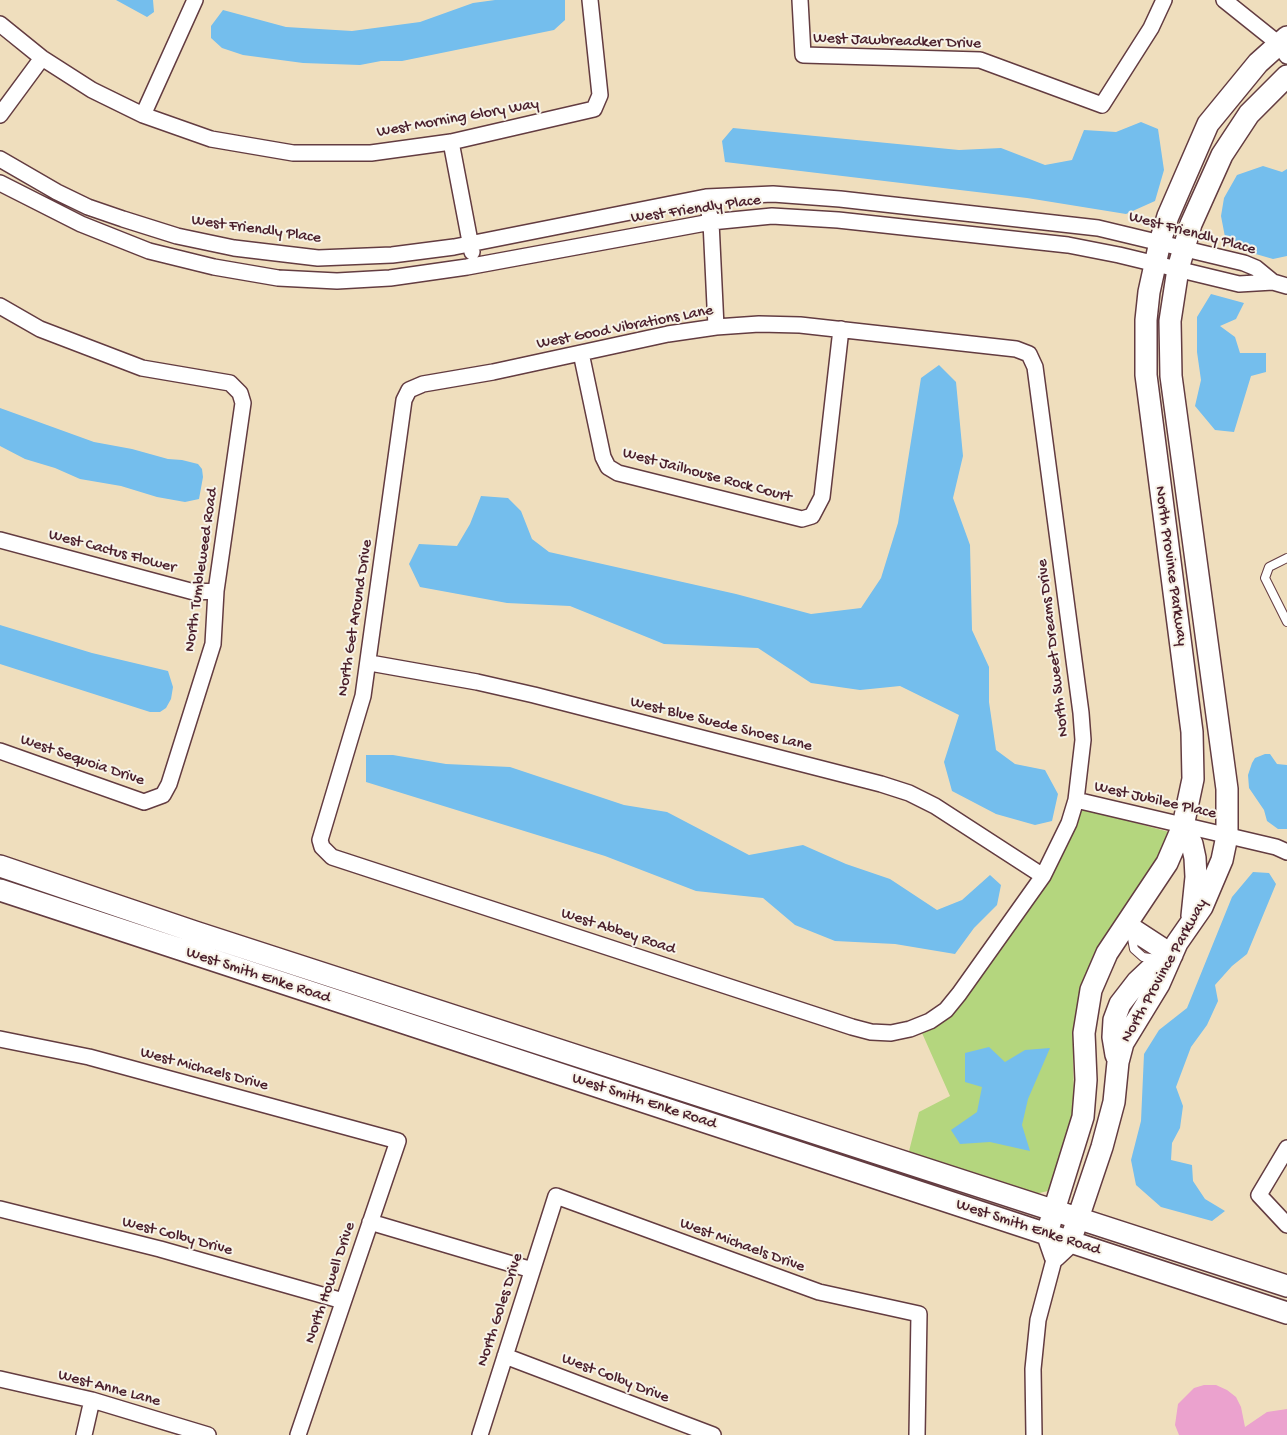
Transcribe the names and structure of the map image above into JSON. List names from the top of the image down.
{
  "streets": {
    "street": [
      "West Jawbreadker Drive",
      "West Morning Glory Way",
      "West Friendly Place",
      "West Good Vibrations Lane",
      "West Jailhouse Rock Court",
      "West Cactus Flower",
      "North Province Parkway",
      "North Tumbleweed Road",
      "North Get Around Drive",
      "North Sweet Dreams Drive",
      "West Blue Suede Shoes Lane",
      "West Sequoia Drive",
      "West Jubilee Place",
      "West Abbey Road",
      "West Smith Enke Road",
      "West Michaels Drive",
      "West Colby Drive",
      "North Howell Drive",
      "North Goles Drive",
      "West Anne Lane"
    ]
  },
  "crossings": [
    ["West Friendly Place", "North Province Parkway"],
    ["West Good Vibrations Lane", "West Jailhouse Rock Court"],
    ["West Good Vibrations Lane", "North Get Around Drive"],
    ["West Good Vibrations Lane", "North Sweet Dreams Drive"],
    ["West Cactus Flower", "North Tumbleweed Road"],
    ["North Province Parkway", "West Jubilee Place"],
    ["North Province Parkway", "West Smith Enke Road"],
    ["North Tumbleweed Road", "West Sequoia Drive"],
    ["North Get Around Drive", "West Blue Suede Shoes Lane"],
    ["North Get Around Drive", "West Abbey Road"],
    ["North Sweet Dreams Drive", "West Blue Suede Shoes Lane"],
    ["North Sweet Dreams Drive", "West Jubilee Place"],
    ["North Sweet Dreams Drive", "West Abbey Road"],
    ["West Michaels Drive", "North Howell Drive"],
    ["West Michaels Drive", "North Goles Drive"],
    ["West Colby Drive", "North Howell Drive"],
    ["West Colby Drive", "North Goles Drive"]
  ]
}
